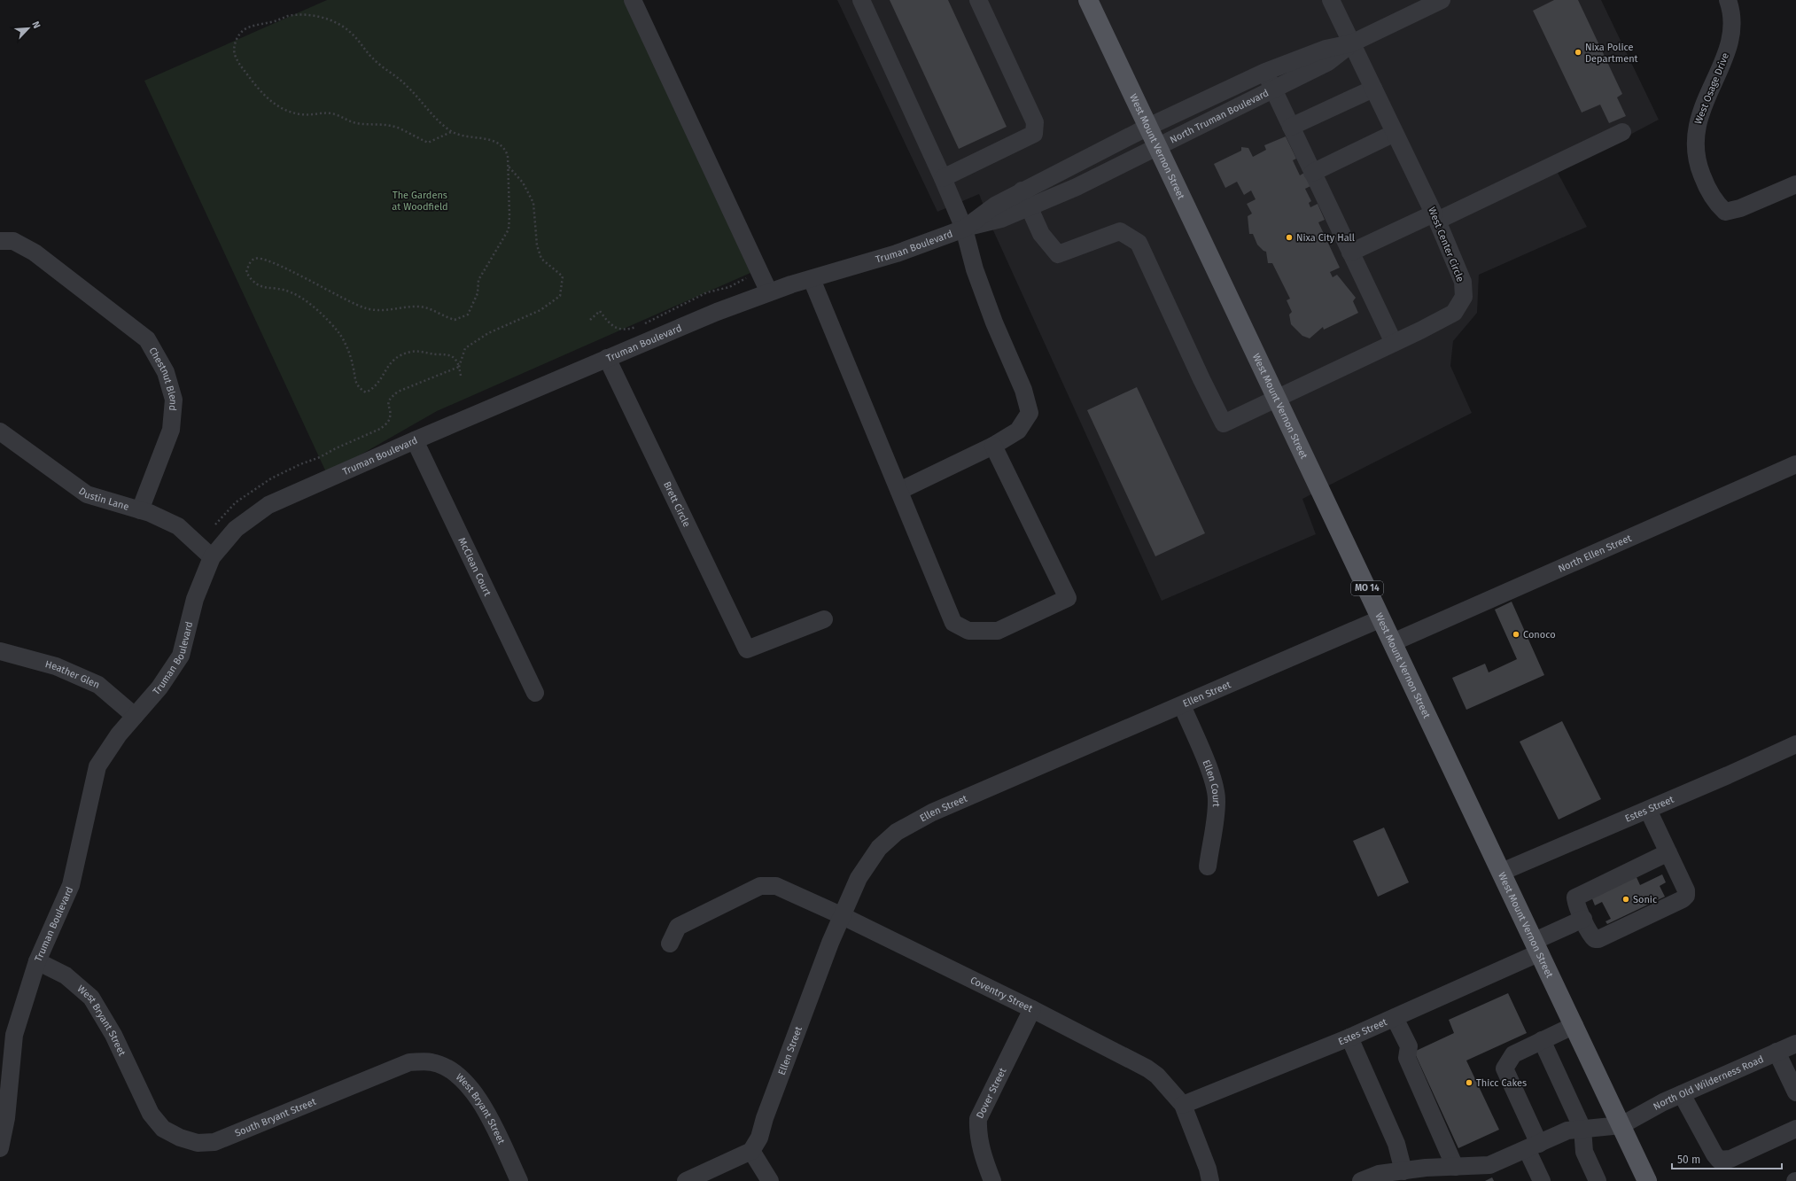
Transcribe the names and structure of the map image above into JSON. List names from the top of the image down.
{
  "streets": {
    "main road": ["West Mount Vernon Street", "MO 14"],
    "street": [
      "West Osage Drive",
      "North Truman Boulevard",
      "West Center Circle",
      "Truman Boulevard",
      "Chestnut Blend",
      "Dustin Lane",
      "Brett Circle",
      "North Ellen Street",
      "McClean Court",
      "Heather Glen",
      "Ellen Street",
      "Ellen Court",
      "Estes Street",
      "Coventry Street",
      "West Bryant Street",
      "North Old Wilderness Road",
      "Dover Street",
      "South Bryant Street"
    ]
  },
  "crossings": [
    ["North Truman Boulevard", "West Mount Vernon Street"],
    ["North Truman Boulevard", "West Center Circle"],
    ["North Truman Boulevard", "Truman Boulevard"],
    ["West Mount Vernon Street", "West Center Circle"],
    ["West Mount Vernon Street", "Truman Boulevard"],
    ["West Mount Vernon Street", "North Ellen Street"],
    ["West Mount Vernon Street", "Ellen Street"],
    ["West Mount Vernon Street", "Estes Street"],
    ["West Mount Vernon Street", "North Old Wilderness Road"],
    ["Truman Boulevard", "Dustin Lane"],
    ["Truman Boulevard", "Brett Circle"],
    ["Truman Boulevard", "McClean Court"],
    ["Truman Boulevard", "Heather Glen"],
    ["Truman Boulevard", "West Bryant Street"],
    ["Chestnut Blend", "Dustin Lane"],
    ["Ellen Street", "Ellen Court"],
    ["Ellen Street", "Coventry Street"],
    ["Estes Street", "Coventry Street"],
    ["Coventry Street", "Dover Street"],
    ["West Bryant Street", "South Bryant Street"]
  ],
  "parks": ["The Gardens at Woodfield"],
  "places": [
    "Nixa Police Department",
    "Nixa City Hall",
    "Conoco",
    "Sonic",
    "Thicc Cakes"
  ],
  "scale_bar": "50 m",
  "north": "top right"
}
